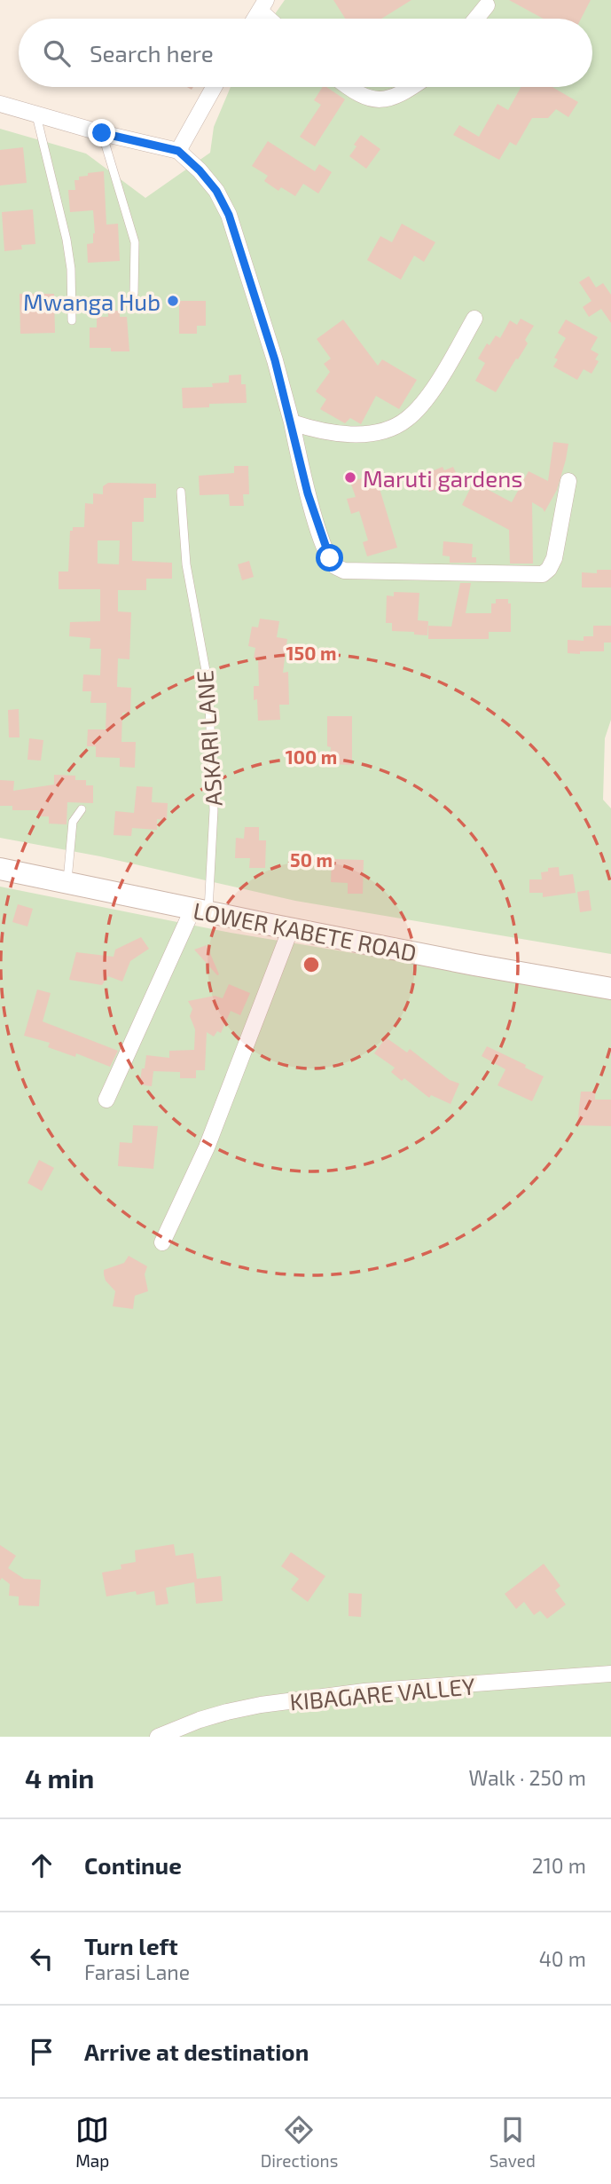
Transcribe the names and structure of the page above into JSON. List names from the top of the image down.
{
  "streets": {
    "main road": ["LOWER KABETE ROAD"],
    "street": ["KIBAGARE VALLEY"],
    "lane": ["ASKARI LANE"]
  },
  "crossings": [
    ["ASKARI LANE", "LOWER KABETE ROAD"]
  ],
  "places": ["Mwanga Hub", "Maruti gardens"],
  "page": {
    "search": "Search here",
    "heading": ["4 min", "Walk · 250 m"],
    "list": [
      ["Continue", "210 m"],
      ["Turn left", "Farasi Lane", "40 m"],
      "Arrive at destination"
    ],
    "nav": ["Map", "Directions", "Saved"]
  },
  "rings": ["150 m", "100 m", "50 m"]
}
